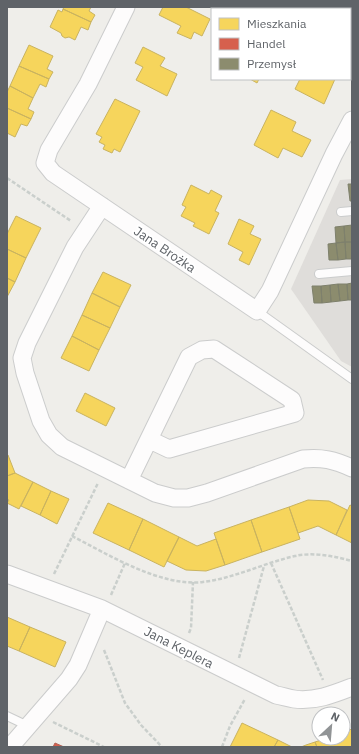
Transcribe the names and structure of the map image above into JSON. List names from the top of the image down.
{
  "streets": {
    "street": ["Jana Brożka", "Jana Keplera"]
  },
  "legend": ["Mieszkania", "Handel", "Przemysł"],
  "north": "top right"
}
